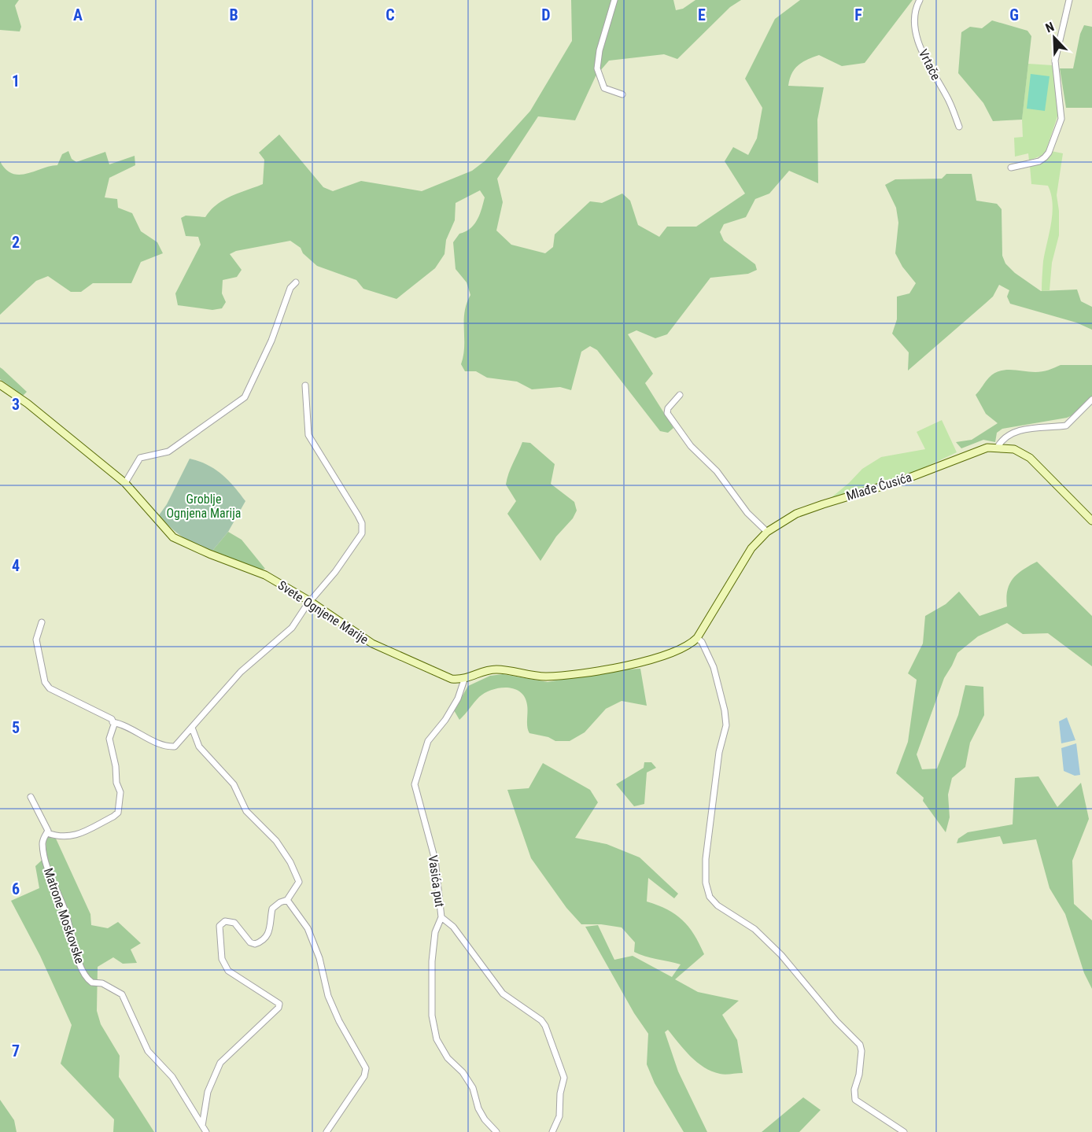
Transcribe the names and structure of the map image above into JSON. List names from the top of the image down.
{
  "streets": {
    "street": [
      "Vrtače",
      "Mlađe Ćusića",
      "Svete Ognjene Marije",
      "Vasića put",
      "Matrone Moskovske"
    ]
  },
  "crossings": [
    ["Svete Ognjene Marije", "Vasića put"]
  ],
  "parks": ["Groblje Ognjena Marija"],
  "north": "top left",
  "grid": {
    "columns": [
      "A",
      "B",
      "C",
      "D",
      "E",
      "F",
      "G"
    ],
    "rows": [
      "1",
      "2",
      "3",
      "4",
      "5",
      "6",
      "7"
    ]
  }
}
